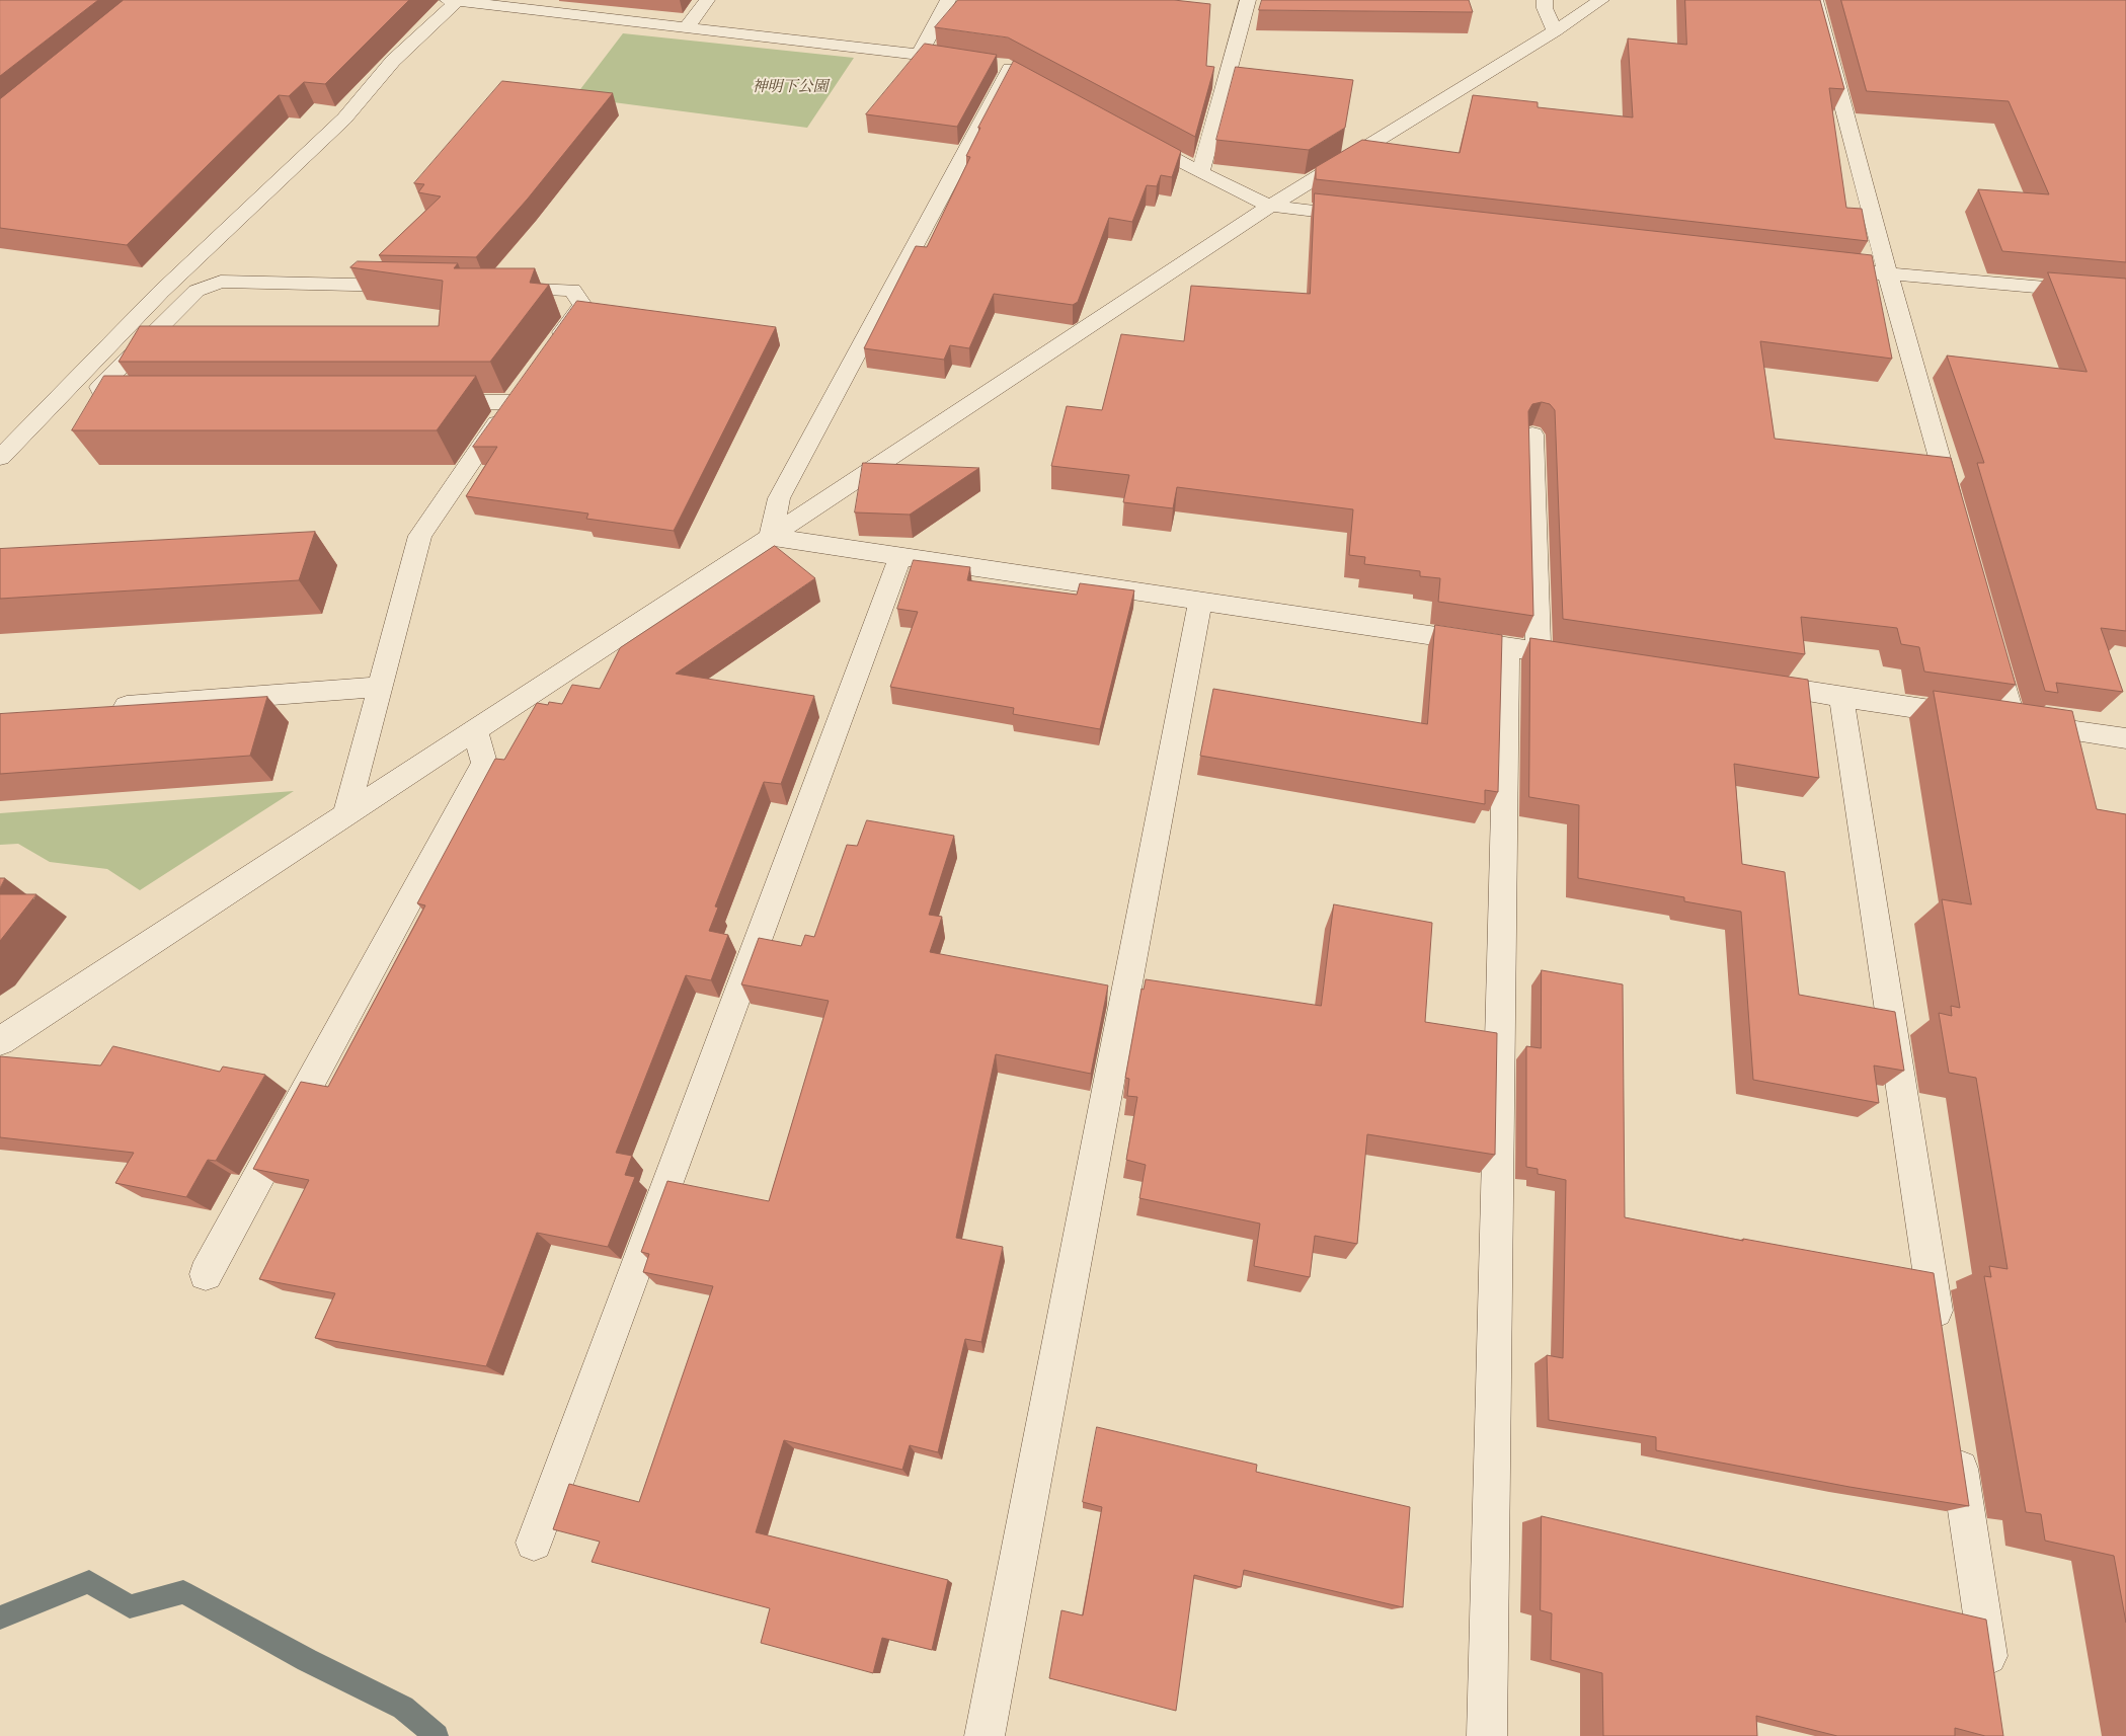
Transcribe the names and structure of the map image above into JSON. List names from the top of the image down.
{
  "parks": ["神明下公園"]
}
